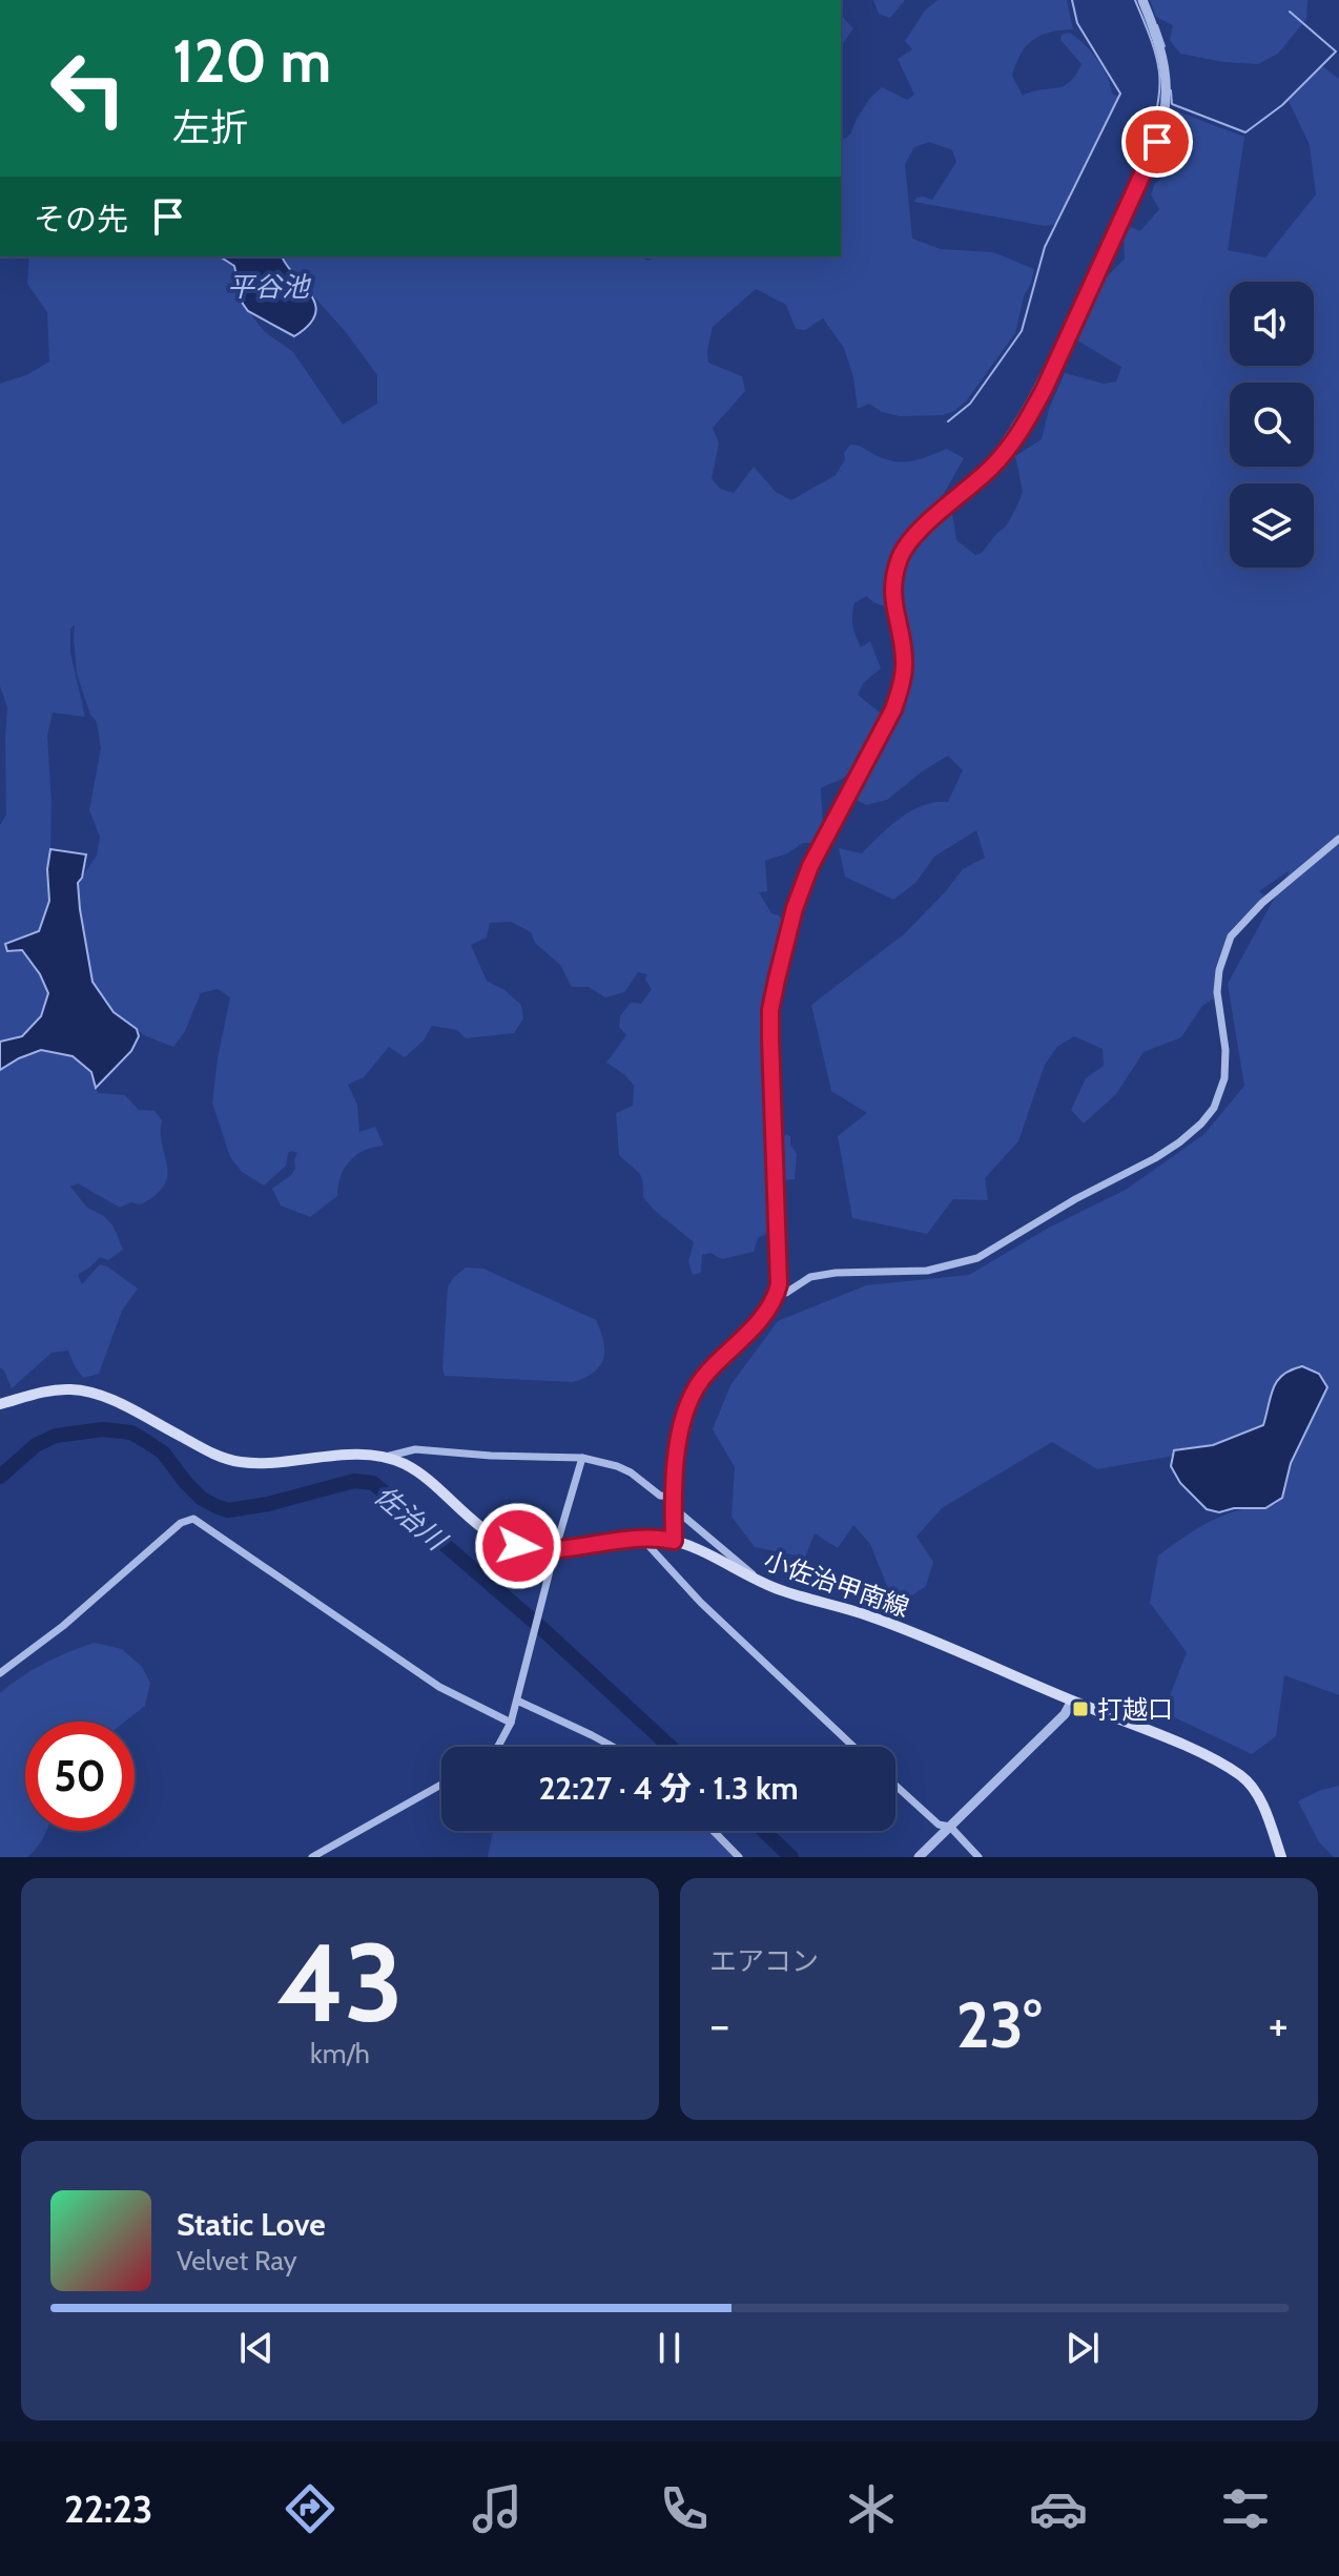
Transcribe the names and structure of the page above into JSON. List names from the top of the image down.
{
  "streets": {
    "main road": ["小佐治甲南線"]
  },
  "water": ["平谷池", "佐治川"],
  "places": {
    "transit": ["打越口"]
  },
  "page": {
    "turn": ["120 m", "左折"],
    "then": "その先",
    "limit": "50",
    "trip": "22:27 · 4 分 · 1.3 km",
    "tile": [
      ["43", "km/h"],
      "エアコン"
    ],
    "heat": ["−", "23°", "+"],
    "song": ["Static Love", "Velvet Ray"],
    "tabs": "22:23"
  }
}
